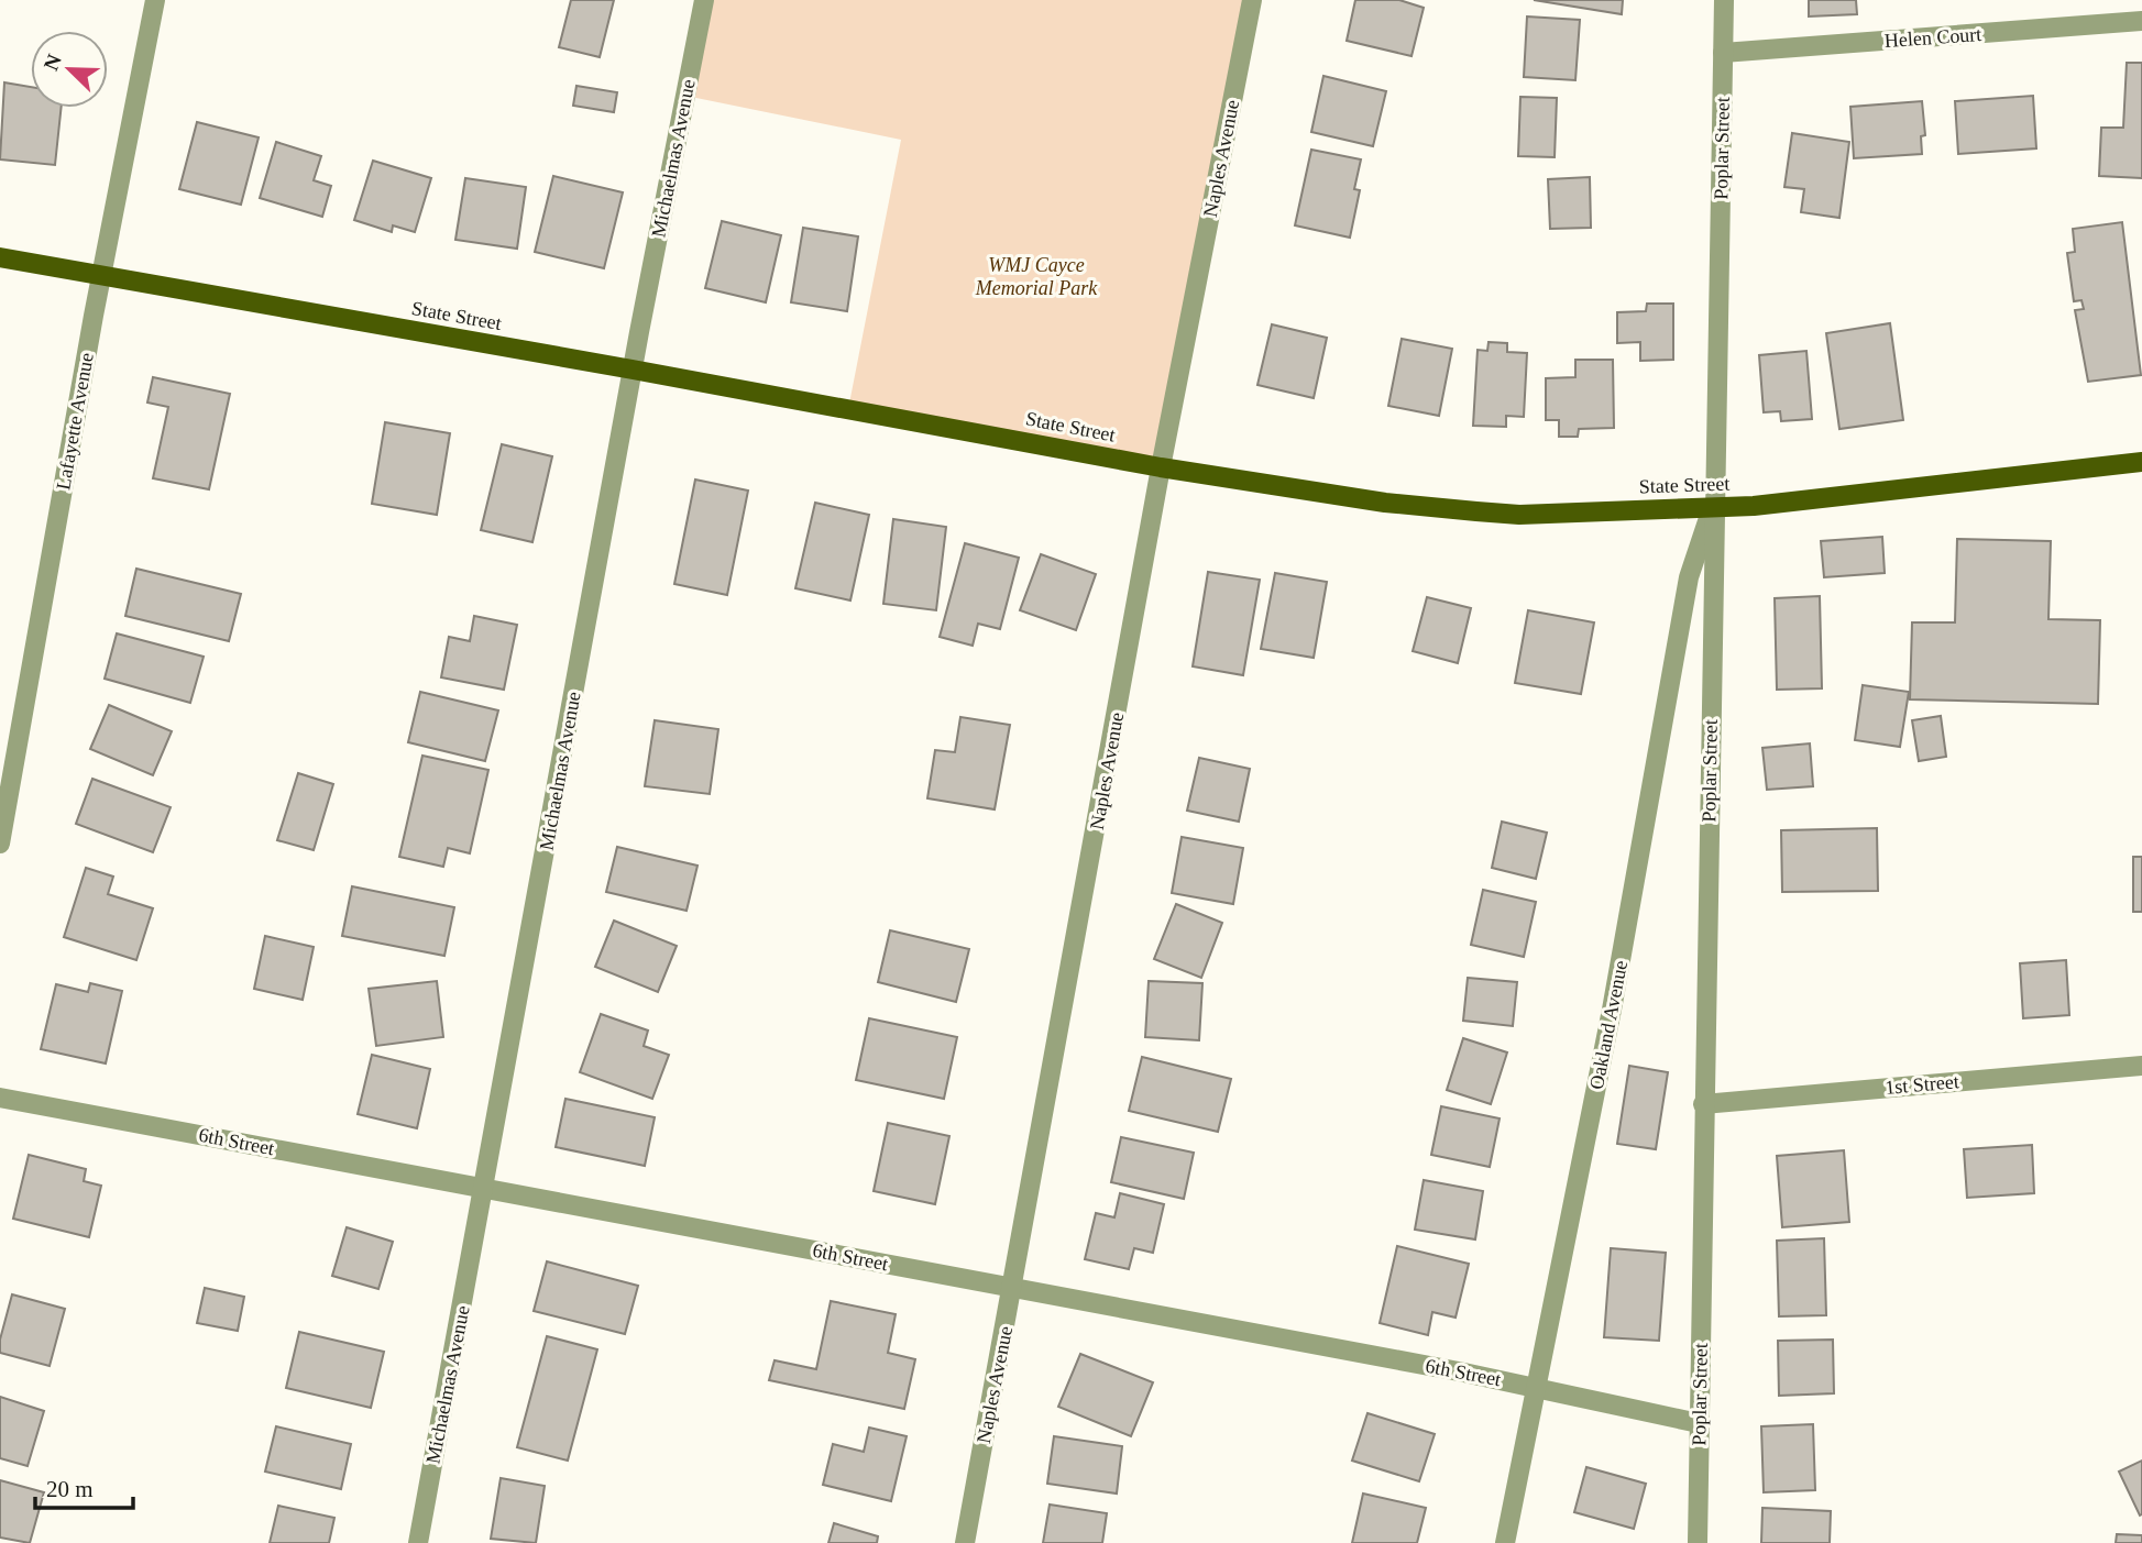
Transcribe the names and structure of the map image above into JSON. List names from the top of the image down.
{
  "streets": {
    "main road": ["State Street"],
    "street": [
      "Helen Court",
      "Poplar Street",
      "Michaelmas Avenue",
      "Naples Avenue",
      "Lafayette Avenue",
      "Oakland Avenue",
      "1st Street",
      "6th Street"
    ]
  },
  "crossings": [
    ["Helen Court", "Poplar Street"],
    ["Poplar Street", "State Street"],
    ["Poplar Street", "Oakland Avenue"],
    ["Poplar Street", "1st Street"],
    ["Poplar Street", "6th Street"],
    ["Michaelmas Avenue", "State Street"],
    ["Michaelmas Avenue", "6th Street"],
    ["Naples Avenue", "State Street"],
    ["Naples Avenue", "6th Street"],
    ["State Street", "Lafayette Avenue"],
    ["State Street", "Oakland Avenue"],
    ["Oakland Avenue", "6th Street"]
  ],
  "parks": ["WMJ Cayce Memorial Park"],
  "scale_bar": "20 m",
  "north": "top left"
}
